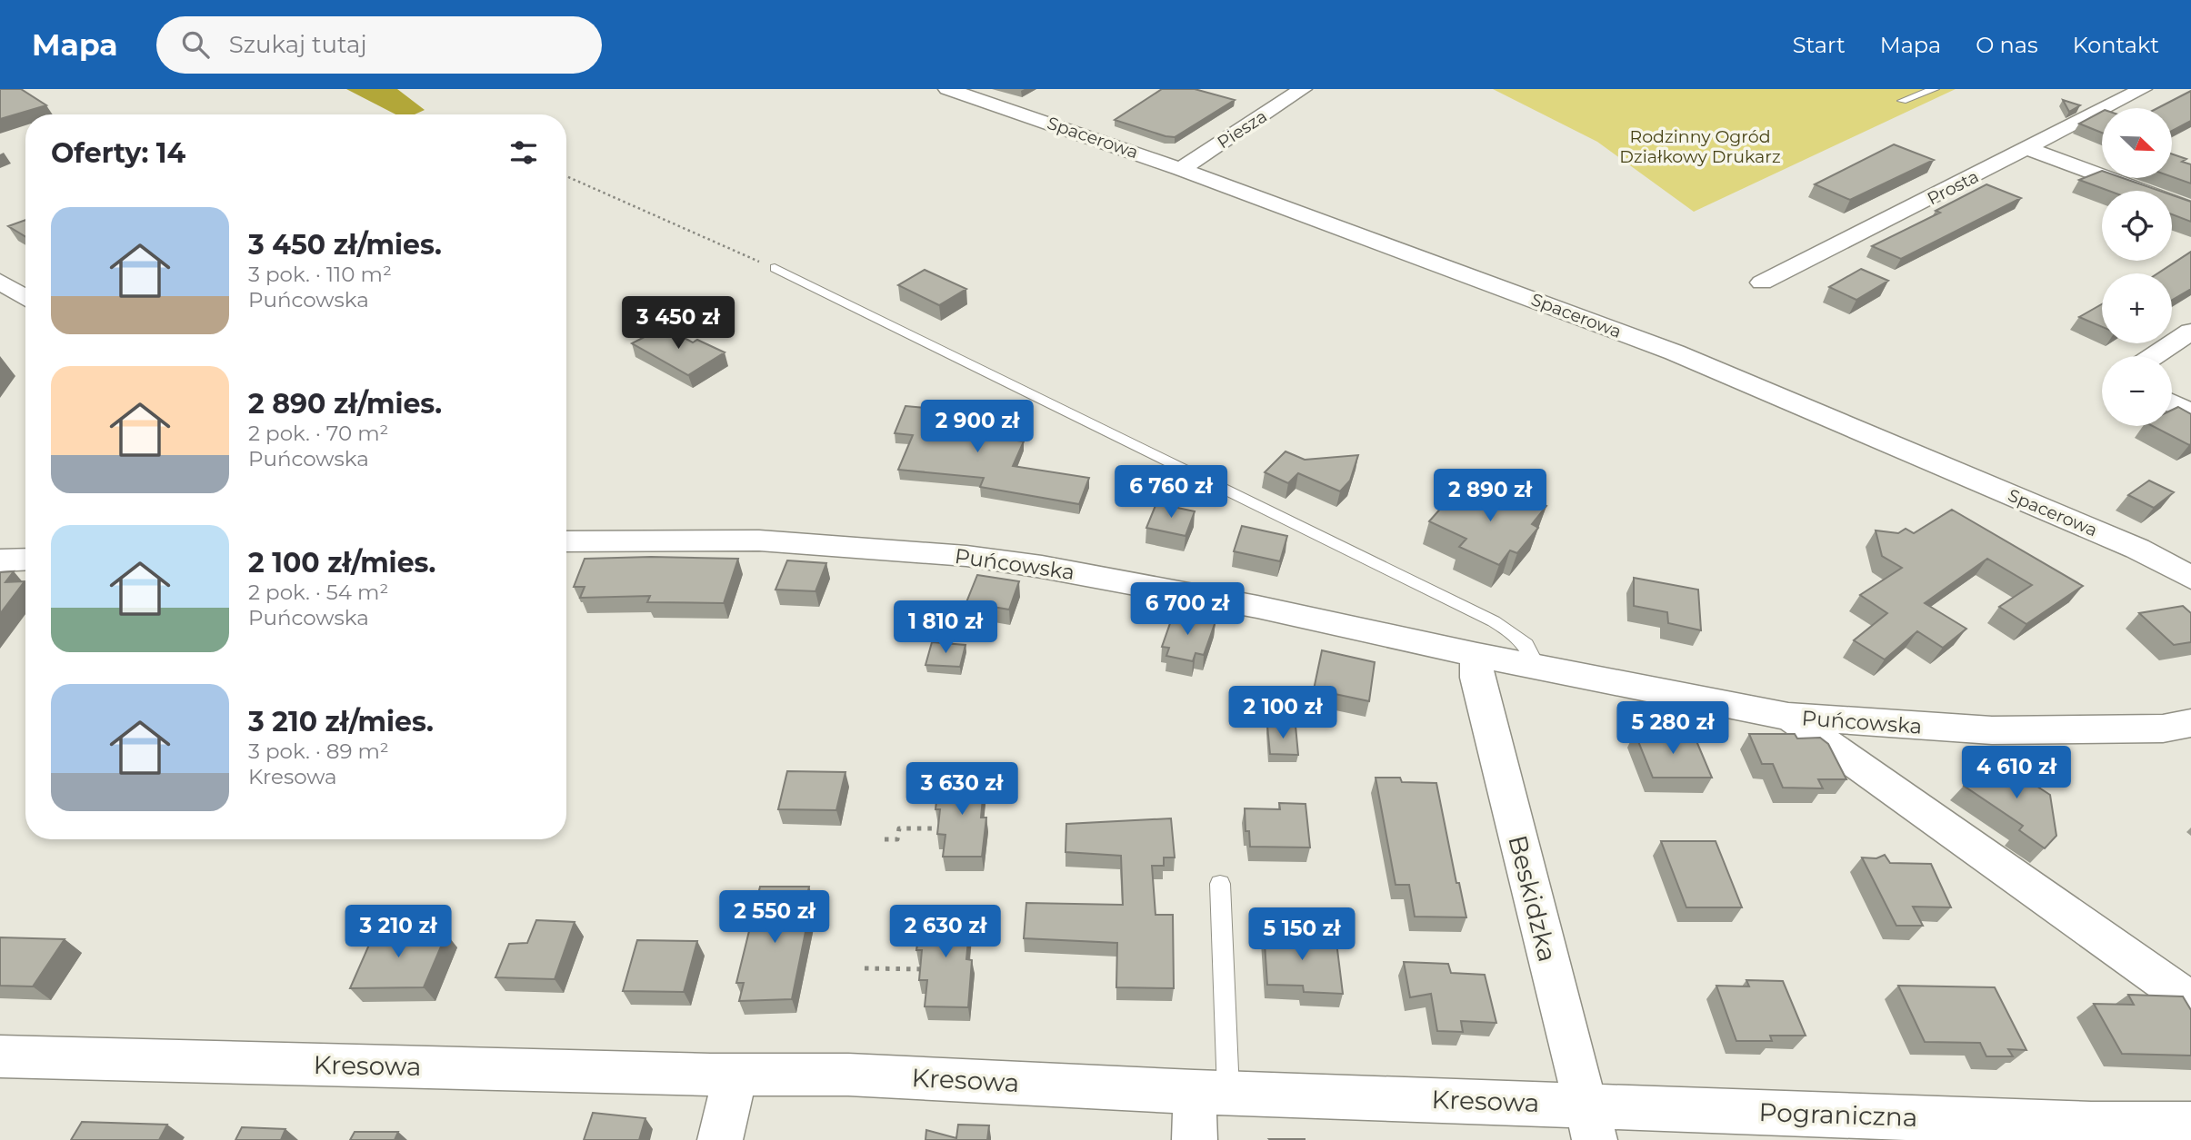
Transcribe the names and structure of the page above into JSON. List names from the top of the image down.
{
  "streets": {
    "street": [
      "Piesza",
      "Spacerowa",
      "Prosta",
      "Puńcowska",
      "Beskidzka",
      "Kresowa",
      "Pograniczna"
    ]
  },
  "crossings": [
    ["Piesza", "Spacerowa"],
    ["Puńcowska", "Beskidzka"],
    ["Beskidzka", "Kresowa"],
    ["Beskidzka", "Pograniczna"],
    ["Kresowa", "Pograniczna"]
  ],
  "parks": ["Rodzinny Ogród Działkowy Drukarz"],
  "north": "bottom right",
  "page": {
    "header": "Mapa",
    "search": "Szukaj tutaj",
    "nav": [
      "Start",
      "Mapa",
      "O nas",
      "Kontakt"
    ],
    "map_buttons": ["+", "−"],
    "heading": "Oferty: 14",
    "list": [
      {
        "name": "3 450 zł/mies.",
        "note": "3 pok. · 110 m² · Puńcowska"
      },
      {
        "name": "2 890 zł/mies.",
        "note": "2 pok. · 70 m² · Puńcowska"
      },
      {
        "name": "2 100 zł/mies.",
        "note": "2 pok. · 54 m² · Puńcowska"
      },
      {
        "name": "3 210 zł/mies.",
        "note": "3 pok. · 89 m² · Kresowa"
      }
    ],
    "price": [
      "3 450 zł",
      "2 900 zł",
      "6 760 zł",
      "2 890 zł",
      "6 700 zł",
      "1 810 zł",
      "2 100 zł",
      "5 280 zł",
      "4 610 zł",
      "3 630 zł",
      "2 550 zł",
      "3 210 zł",
      "2 630 zł",
      "5 150 zł"
    ]
  }
}
